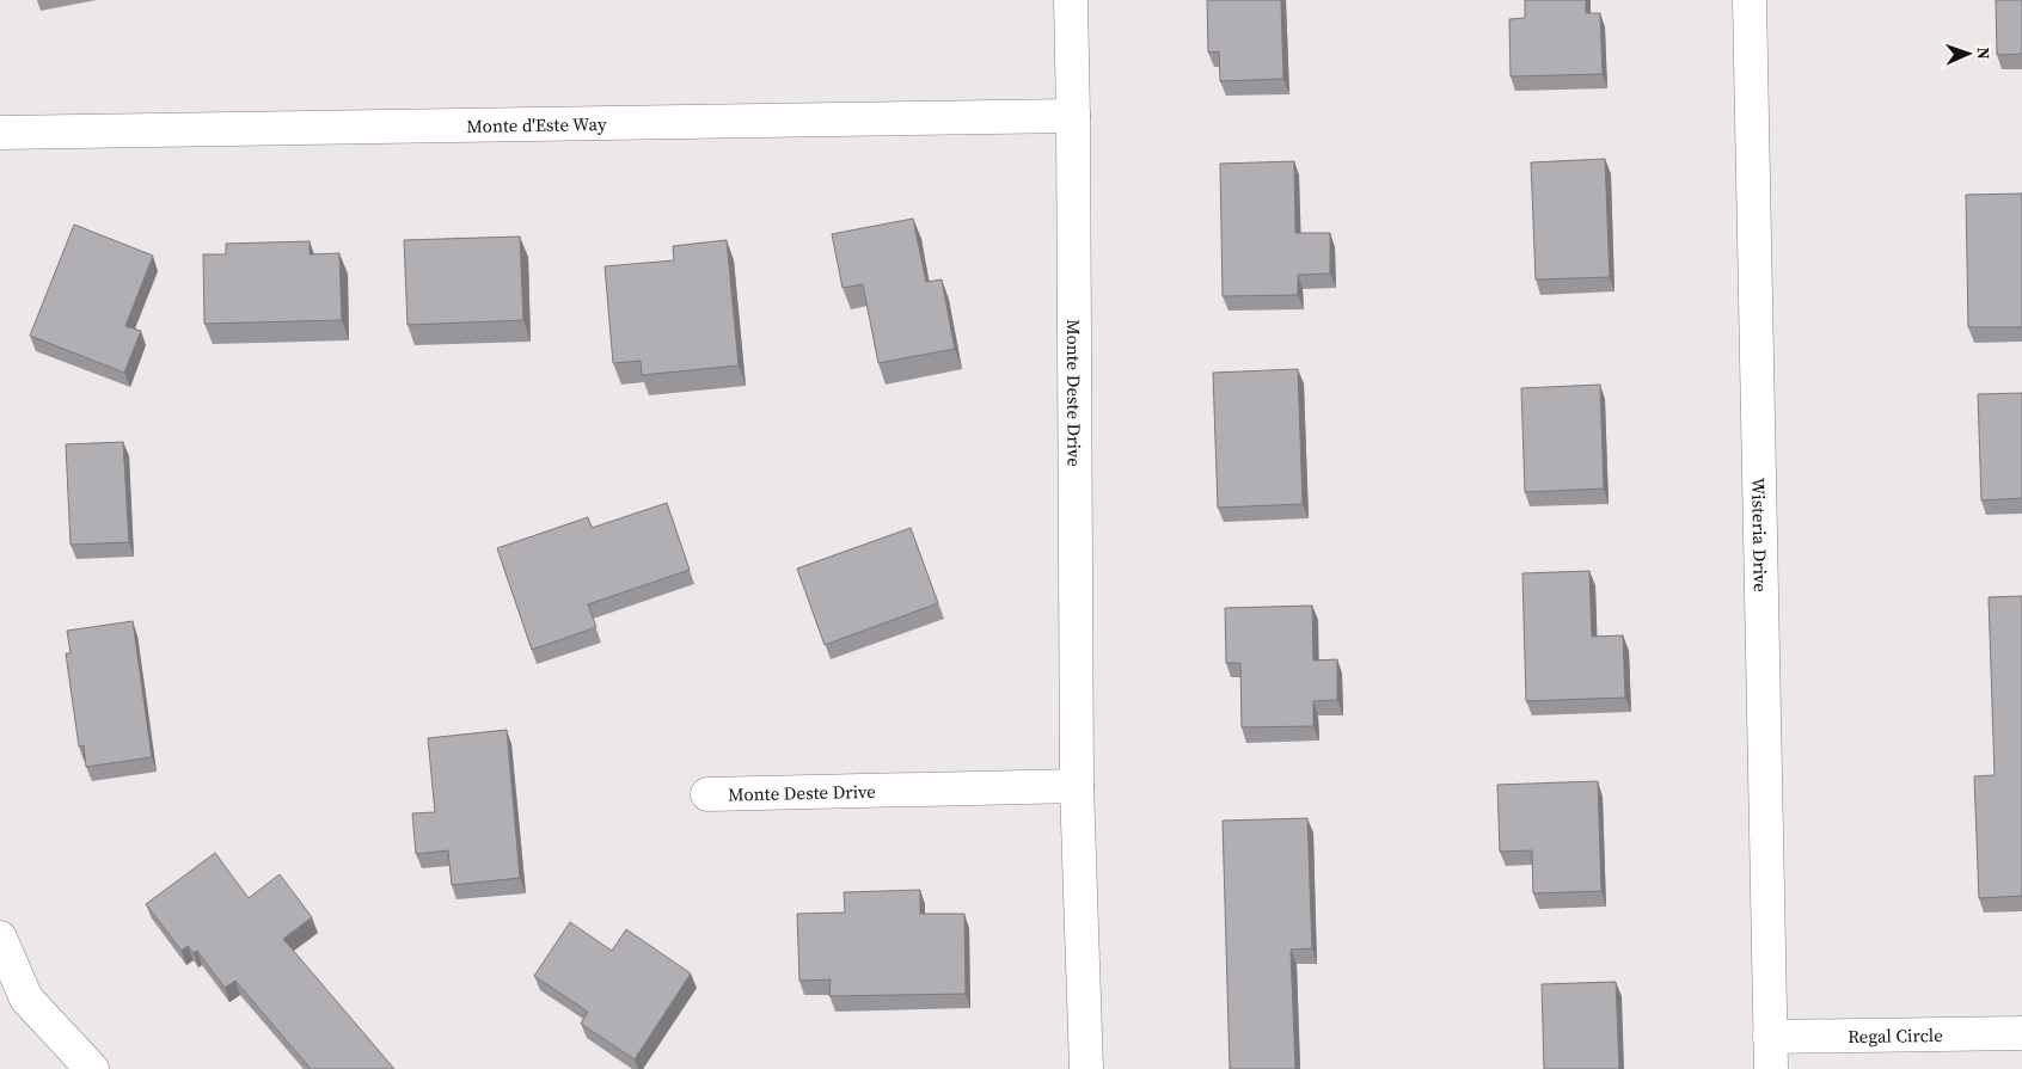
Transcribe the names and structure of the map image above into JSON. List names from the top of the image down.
{
  "streets": {
    "street": [
      "Monte d'Este Way",
      "Monte Deste Drive",
      "Wisteria Drive",
      "Regal Circle"
    ]
  },
  "crossings": [
    ["Monte d'Este Way", "Monte Deste Drive"],
    ["Wisteria Drive", "Regal Circle"]
  ],
  "north": "right"
}
